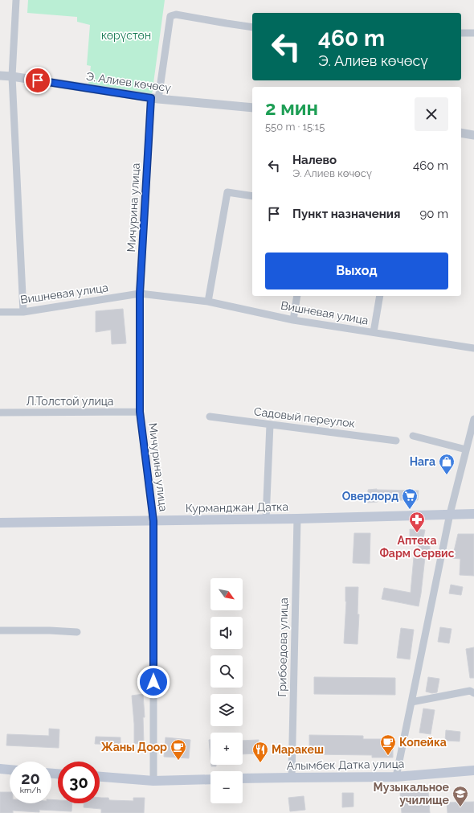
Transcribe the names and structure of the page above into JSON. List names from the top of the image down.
{
  "streets": {
    "main road": ["Курманджан Датка", "Алымбек Датка улица"],
    "street": [
      "Э. Алиев көчөсү",
      "Мичурина улица",
      "Вишневая улица",
      "Л.Толстой улица",
      "Садовый переулок",
      "Грибоедова улица"
    ]
  },
  "crossings": [
    ["Э. Алиев көчөсү", "Мичурина улица"],
    ["Мичурина улица", "Вишневая улица"],
    ["Мичурина улица", "Л.Толстой улица"],
    ["Мичурина улица", "Курманджан Датка"],
    ["Курманджан Датка", "Грибоедова улица"],
    ["Грибоедова улица", "Алымбек Датка улица"]
  ],
  "parks": ["көрүстөн"],
  "places": {
    "shop": ["Нага"],
    "supermarket": ["Оверлорд"],
    "pharmacy": ["Аптека Фарм Сервис"],
    "cafe": ["Копейка", "Жаны Доор"],
    "restaurant": ["Маракеш"],
    "school or university": ["Музыкальное училище"]
  },
  "north": "bottom right",
  "page": {
    "turn": ["460 m", "Э. Алиев көчөсү"],
    "heading": ["2 мин", "550 m · 15:15"],
    "list": [
      {
        "name": "Налево",
        "note": "Э. Алиев көчөсү",
        "value": "460 m"
      },
      {
        "name": "Пункт назначения",
        "value": "90 m"
      }
    ],
    "buttons": "Выход",
    "map_buttons": ["+", "−"],
    "speed": "20 km/h",
    "limit": "30"
  }
}
